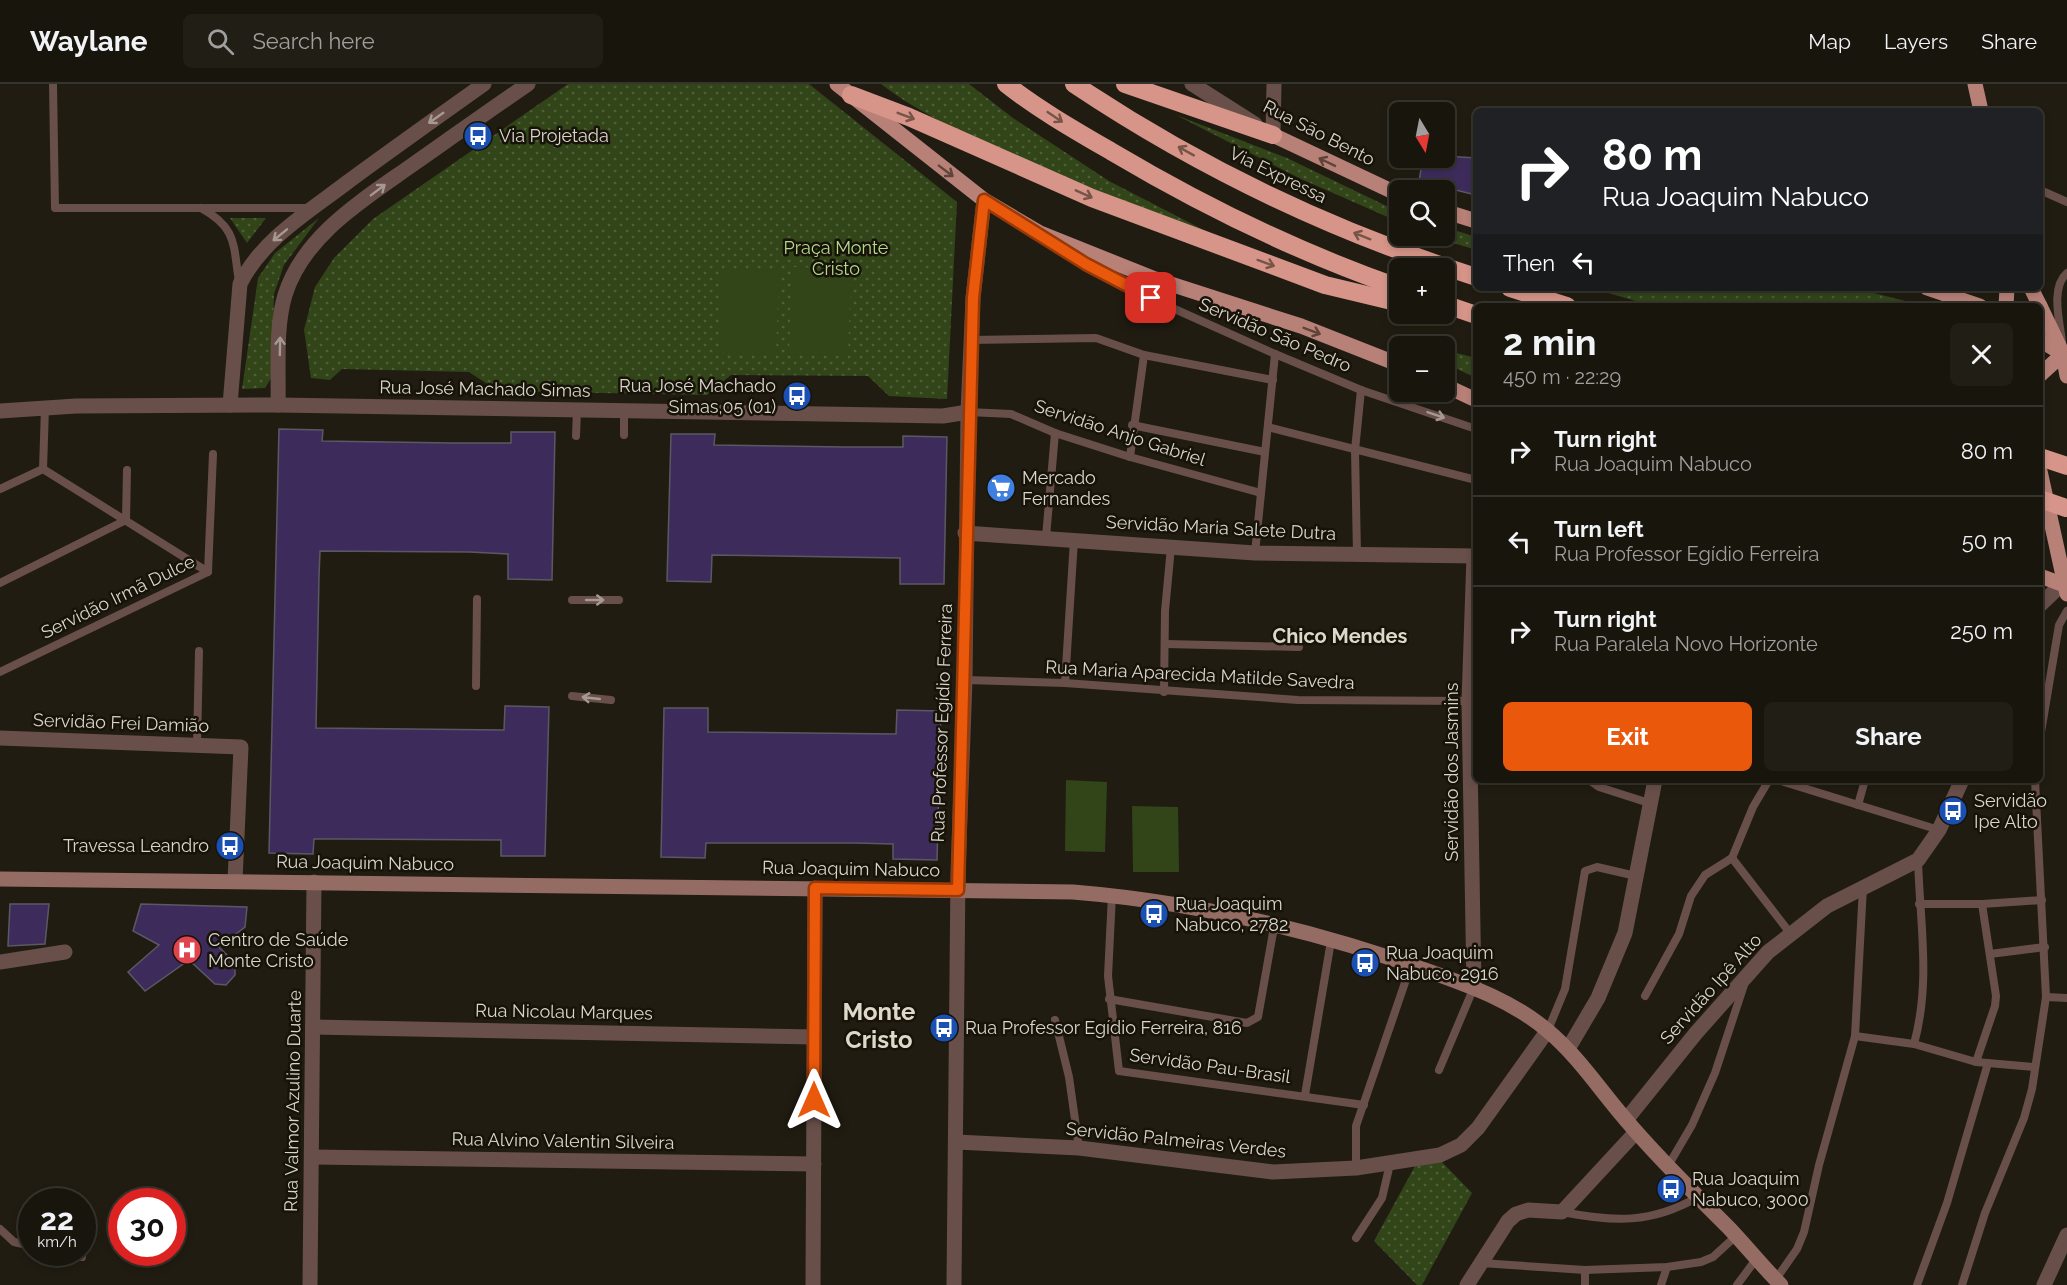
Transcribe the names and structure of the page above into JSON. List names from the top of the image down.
{
  "streets": {
    "highway": ["Via Expressa"],
    "main road": ["Rua São Bento", "Rua Joaquim Nabuco"],
    "street": [
      "Rua José Machado Simas",
      "Servidão Maria Salete Dutra",
      "Servidão Frei Damião",
      "Rua Professor Egídio Ferreira",
      "Servidão dos Jasmins",
      "Servidão Ipê Alto",
      "Rua Nicolau Marques",
      "Rua Valmor Azulino Duarte",
      "Servidão Palmeiras Verdes",
      "Rua Alvino Valentin Silveira"
    ],
    "lane": [
      "Servidão São Pedro",
      "Servidão Anjo Gabriel",
      "Servidão Irmã Dulce",
      "Rua Maria Aparecida Matilde Savedra",
      "Servidão Pau-Brasil"
    ]
  },
  "crossings": [
    ["Rua José Machado Simas", "Servidão Anjo Gabriel"],
    ["Rua José Machado Simas", "Rua Professor Egídio Ferreira"],
    ["Servidão Anjo Gabriel", "Rua Professor Egídio Ferreira"],
    ["Servidão Maria Salete Dutra", "Rua Professor Egídio Ferreira"],
    ["Rua Maria Aparecida Matilde Savedra", "Rua Professor Egídio Ferreira"],
    ["Rua Maria Aparecida Matilde Savedra", "Servidão dos Jasmins"],
    ["Servidão Frei Damião", "Rua Joaquim Nabuco"],
    ["Rua Professor Egídio Ferreira", "Rua Joaquim Nabuco"],
    ["Rua Professor Egídio Ferreira", "Servidão Palmeiras Verdes"],
    ["Servidão dos Jasmins", "Rua Joaquim Nabuco"],
    ["Rua Joaquim Nabuco", "Servidão Ipê Alto"],
    ["Rua Joaquim Nabuco", "Servidão Pau-Brasil"],
    ["Rua Joaquim Nabuco", "Rua Valmor Azulino Duarte"],
    ["Rua Joaquim Nabuco", "Servidão Palmeiras Verdes"],
    ["Rua Nicolau Marques", "Rua Valmor Azulino Duarte"],
    ["Rua Valmor Azulino Duarte", "Rua Alvino Valentin Silveira"]
  ],
  "one_way": ["Rua São Bento"],
  "districts": ["Chico Mendes", "Monte Cristo"],
  "parks": ["Praça Monte Cristo"],
  "places": {
    "bus stop": [
      "Via Projetada",
      "Rua José Machado Simas,05 (01)",
      "Servidão Ipe Alto",
      "Travessa Leandro",
      "Rua Joaquim Nabuco, 2782",
      "Rua Joaquim Nabuco, 2916",
      "Rua Professor Egídio Ferreira, 816",
      "Rua Joaquim Nabuco, 3000"
    ],
    "supermarket": ["Mercado Fernandes"],
    "hospital": ["Centro de Saúde Monte Cristo"]
  },
  "north": "bottom",
  "page": {
    "header": "Waylane",
    "search": "Search here",
    "nav": ["Map", "Layers", "Share"],
    "map_buttons": ["+", "−"],
    "turn": ["80 m", "Rua Joaquim Nabuco"],
    "then": "Then",
    "heading": ["2 min", "450 m · 22:29"],
    "list": [
      {
        "name": "Turn right",
        "note": "Rua Joaquim Nabuco",
        "value": "80 m"
      },
      {
        "name": "Turn left",
        "note": "Rua Professor Egídio Ferreira",
        "value": "50 m"
      },
      {
        "name": "Turn right",
        "note": "Rua Paralela Novo Horizonte",
        "value": "250 m"
      }
    ],
    "buttons": ["Exit", "Share"],
    "speed": "22 km/h",
    "limit": "30"
  }
}
